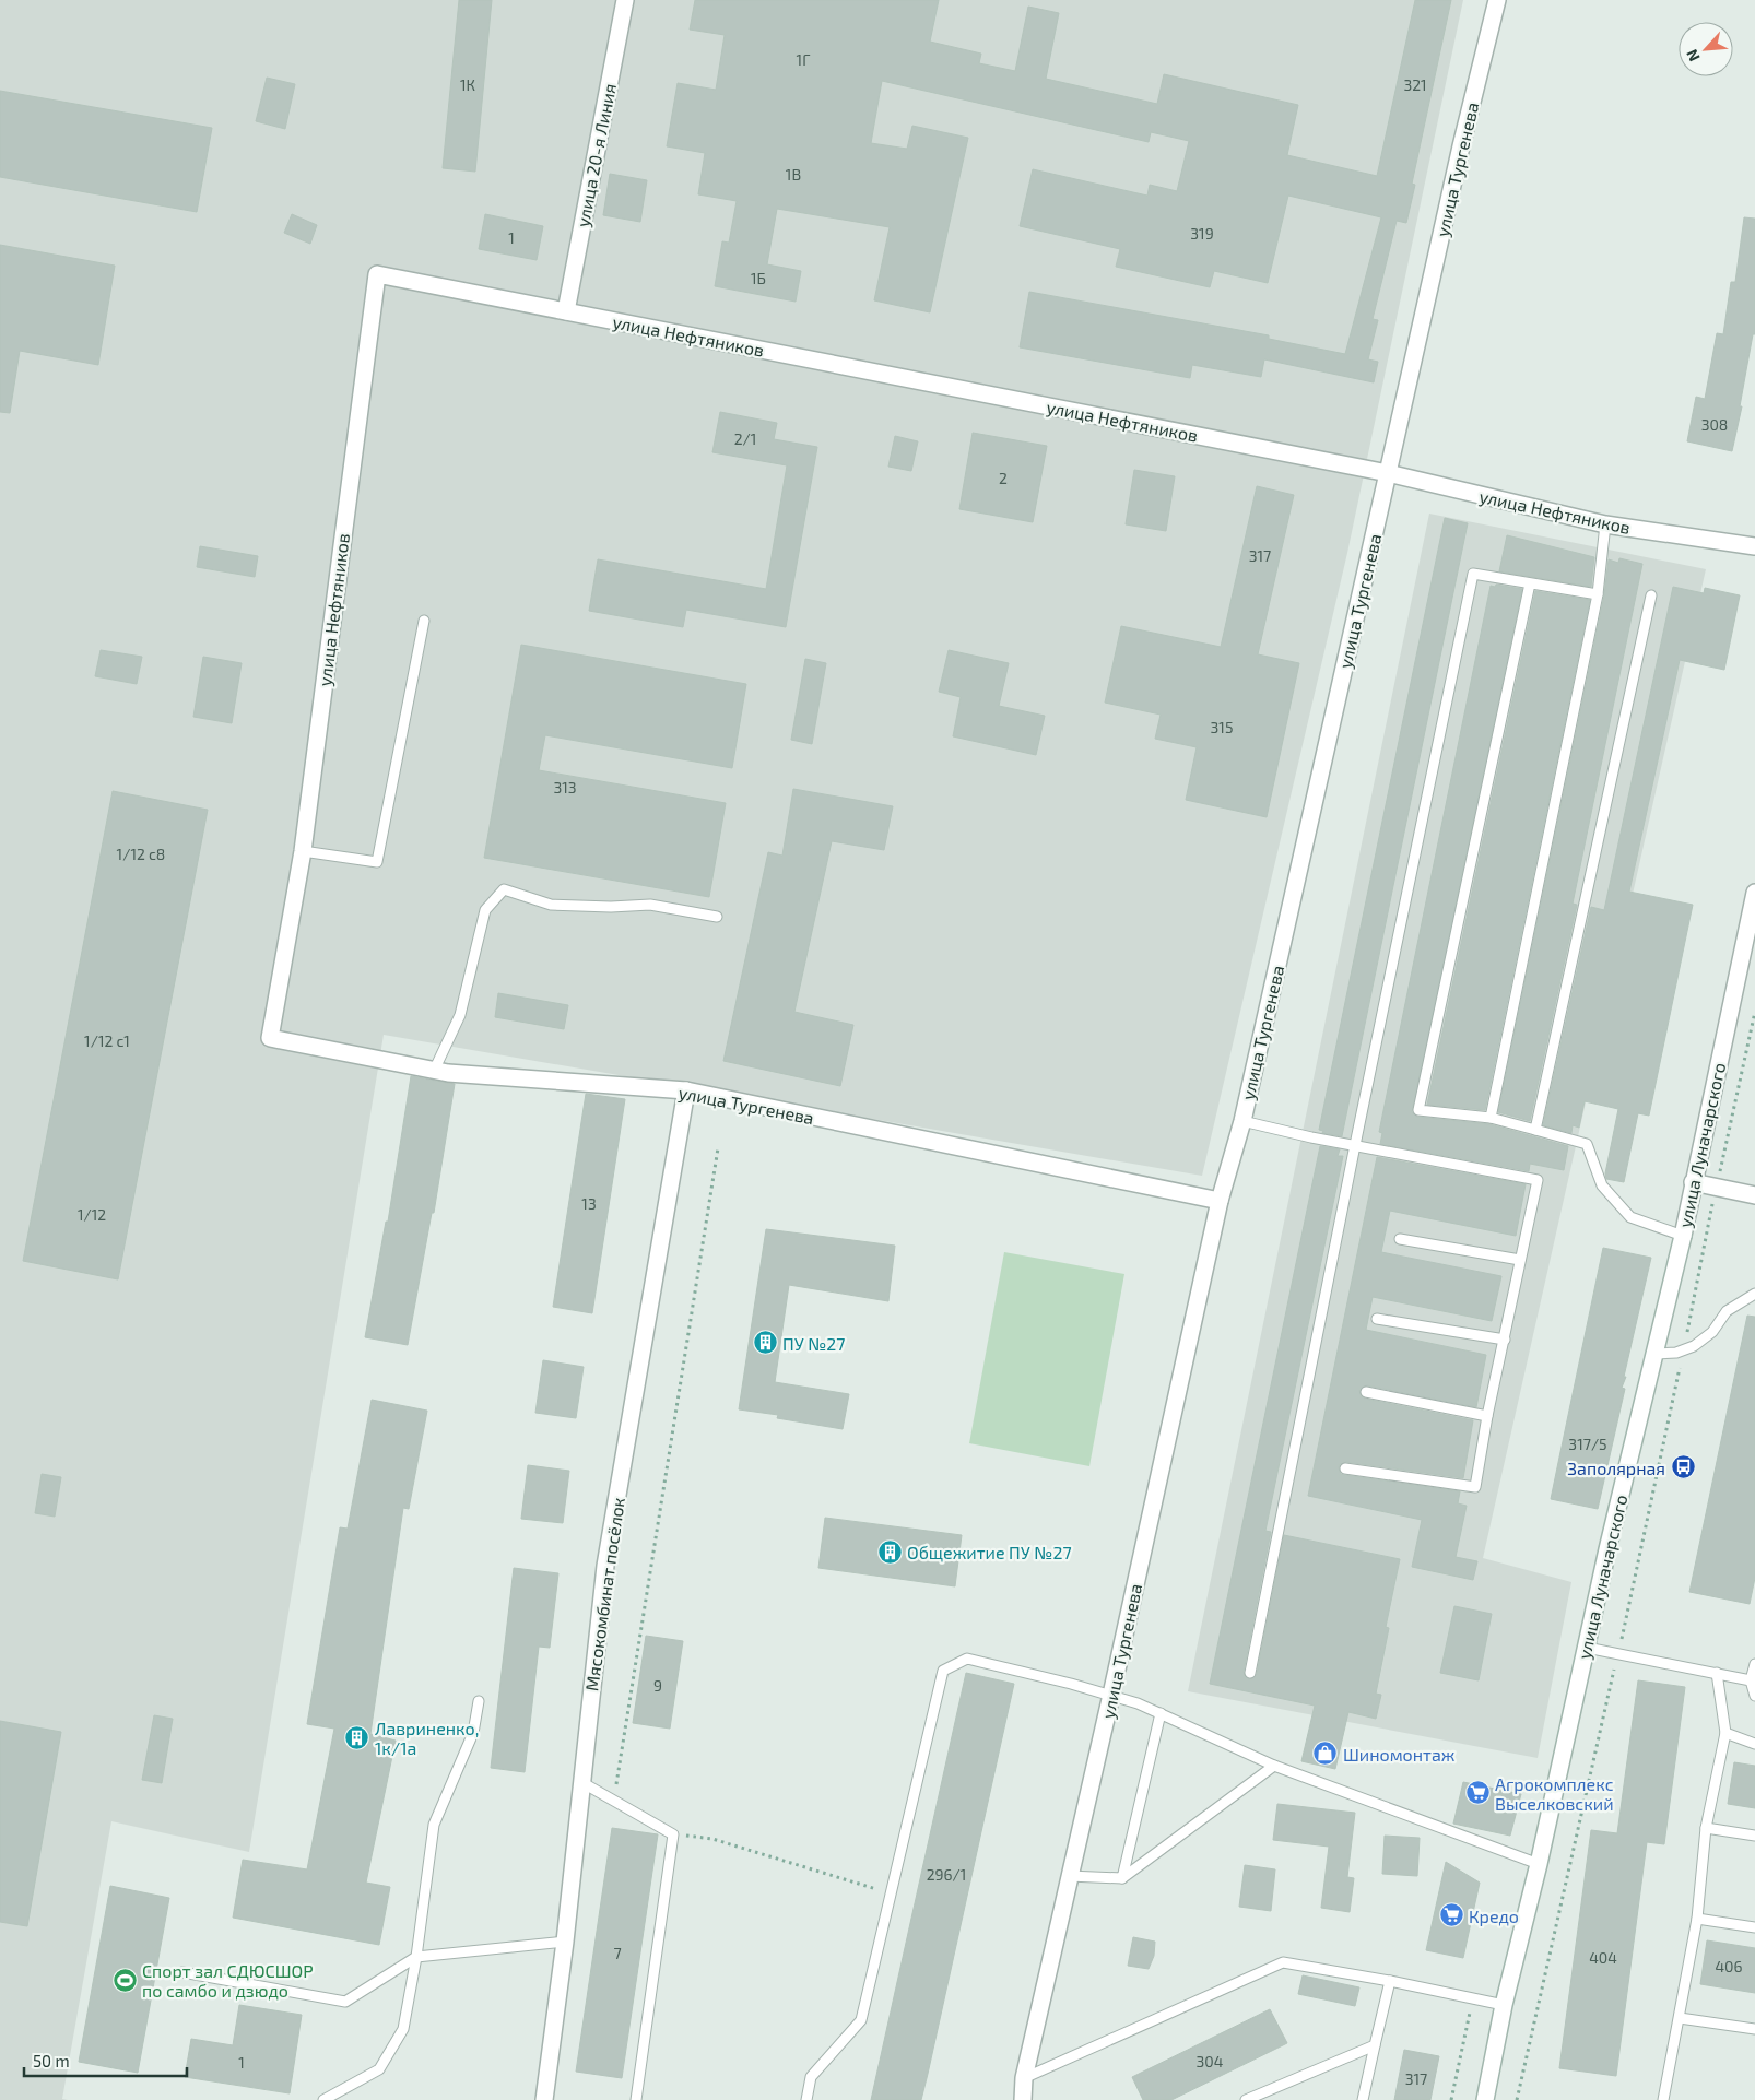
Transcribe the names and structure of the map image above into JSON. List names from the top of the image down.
{
  "streets": {
    "street": [
      "улица 20-я Линия",
      "улица Тургенева",
      "улица Нефтяников",
      "улица Луначарского",
      "Мясокомбинат посёлок"
    ]
  },
  "crossings": [
    ["улица 20-я Линия", "улица Нефтяников"],
    ["улица Тургенева", "улица Нефтяников"],
    ["улица Тургенева", "Мясокомбинат посёлок"]
  ],
  "places": {
    "building": ["ПУ №27", "Общежитие ПУ №27", "Лавриненко, 1к/1а"],
    "bus stop": ["Заполярная"],
    "shop": ["Шиномонтаж"],
    "supermarket": ["Агрокомплекс Выселковский", "Кредо"],
    "sports": ["Спорт зал СДЮСШОР по самбо и дзюдо"]
  },
  "house_numbers": [
    "1Г",
    "1К",
    "321",
    "1В",
    "319",
    "1",
    "1Б",
    "308",
    "2/1",
    "2",
    "317",
    "315",
    "313",
    "1/12 с8",
    "1/12 с1",
    "13",
    "1/12",
    "317/5",
    "9",
    "296/1",
    "7",
    "404",
    "406",
    "304",
    "1",
    "317"
  ],
  "scale_bar": "50 m",
  "north": "bottom left"
}
